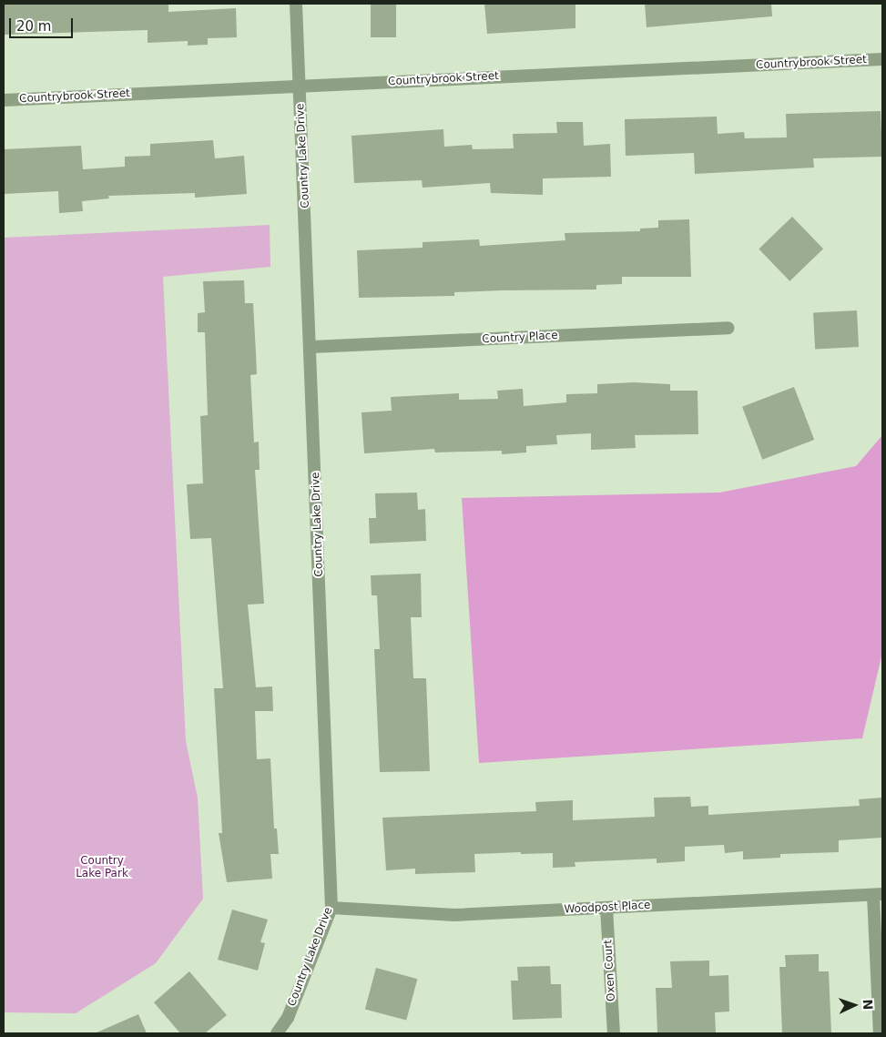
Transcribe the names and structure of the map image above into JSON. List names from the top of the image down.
{
  "streets": {
    "street": [
      "Countrybrook Street",
      "Country Lake Drive",
      "Country Place",
      "Woodpost Place",
      "Oxen Court"
    ]
  },
  "crossings": [
    ["Countrybrook Street", "Country Lake Drive"],
    ["Country Lake Drive", "Country Place"],
    ["Country Lake Drive", "Woodpost Place"],
    ["Woodpost Place", "Oxen Court"]
  ],
  "parks": ["Country Lake Park"],
  "scale_bar": "20 m",
  "north": "right"
}
